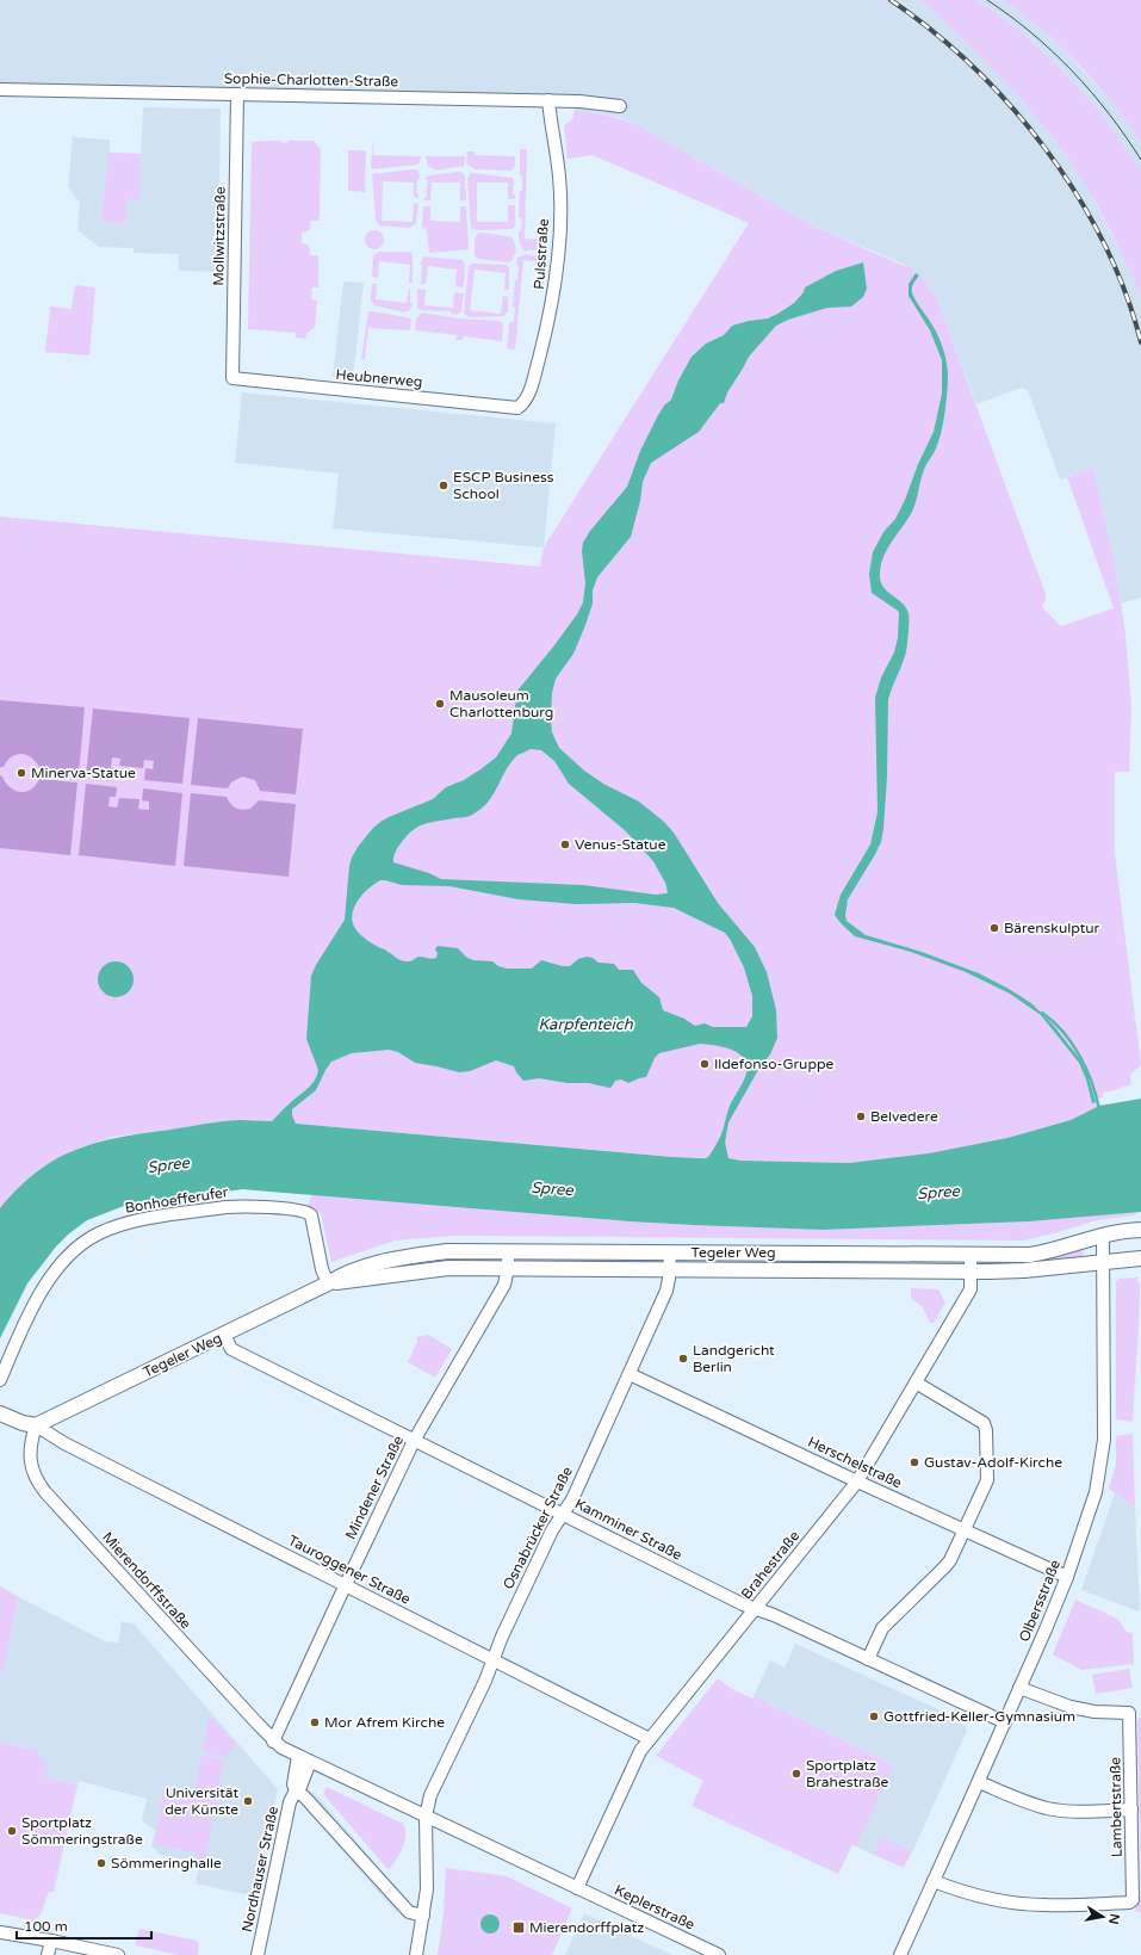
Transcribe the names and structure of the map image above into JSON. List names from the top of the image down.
{
  "streets": {
    "main road": ["Tegeler Weg"],
    "street": [
      "Sophie-Charlotten-Straße",
      "Mollwitzstraße",
      "Pulsstraße",
      "Heubnerweg",
      "Bonhoefferufer",
      "Herschelstraße",
      "Mindener Straße",
      "Osnabrücker Straße",
      "Kamminer Straße",
      "Brahestraße",
      "Tauroggener Straße",
      "Mierendorffstraße",
      "Olbersstraße",
      "Lambertstraße",
      "Nordhauser Straße",
      "Keplerstraße"
    ]
  },
  "crossings": [
    ["Sophie-Charlotten-Straße", "Mollwitzstraße"],
    ["Sophie-Charlotten-Straße", "Pulsstraße"],
    ["Mollwitzstraße", "Heubnerweg"],
    ["Pulsstraße", "Heubnerweg"],
    ["Bonhoefferufer", "Tegeler Weg"],
    ["Tegeler Weg", "Mindener Straße"],
    ["Tegeler Weg", "Osnabrücker Straße"],
    ["Tegeler Weg", "Kamminer Straße"],
    ["Tegeler Weg", "Brahestraße"],
    ["Tegeler Weg", "Tauroggener Straße"],
    ["Tegeler Weg", "Mierendorffstraße"],
    ["Tegeler Weg", "Olbersstraße"],
    ["Herschelstraße", "Osnabrücker Straße"],
    ["Herschelstraße", "Brahestraße"],
    ["Herschelstraße", "Olbersstraße"],
    ["Mindener Straße", "Kamminer Straße"],
    ["Mindener Straße", "Tauroggener Straße"],
    ["Mindener Straße", "Mierendorffstraße"],
    ["Osnabrücker Straße", "Kamminer Straße"],
    ["Osnabrücker Straße", "Tauroggener Straße"],
    ["Kamminer Straße", "Brahestraße"],
    ["Kamminer Straße", "Olbersstraße"],
    ["Brahestraße", "Tauroggener Straße"],
    ["Brahestraße", "Keplerstraße"],
    ["Tauroggener Straße", "Mierendorffstraße"],
    ["Olbersstraße", "Lambertstraße"]
  ],
  "water": ["Karpfenteich", "Spree"],
  "places": {
    "other": [
      "ESCP Business School",
      "Mausoleum Charlottenburg",
      "Minerva-Statue",
      "Venus-Statue",
      "Bärenskulptur",
      "Ildefonso-Gruppe",
      "Belvedere",
      "Landgericht Berlin",
      "Gustav-Adolf-Kirche",
      "Gottfried-Keller-Gymnasium",
      "Mor Afrem Kirche",
      "Sportplatz Brahestraße",
      "Universität der Künste",
      "Sportplatz Sömmeringstraße",
      "Sömmeringhalle"
    ],
    "transit": ["Mierendorffplatz"]
  },
  "scale_bar": "100 m",
  "north": "right"
}
